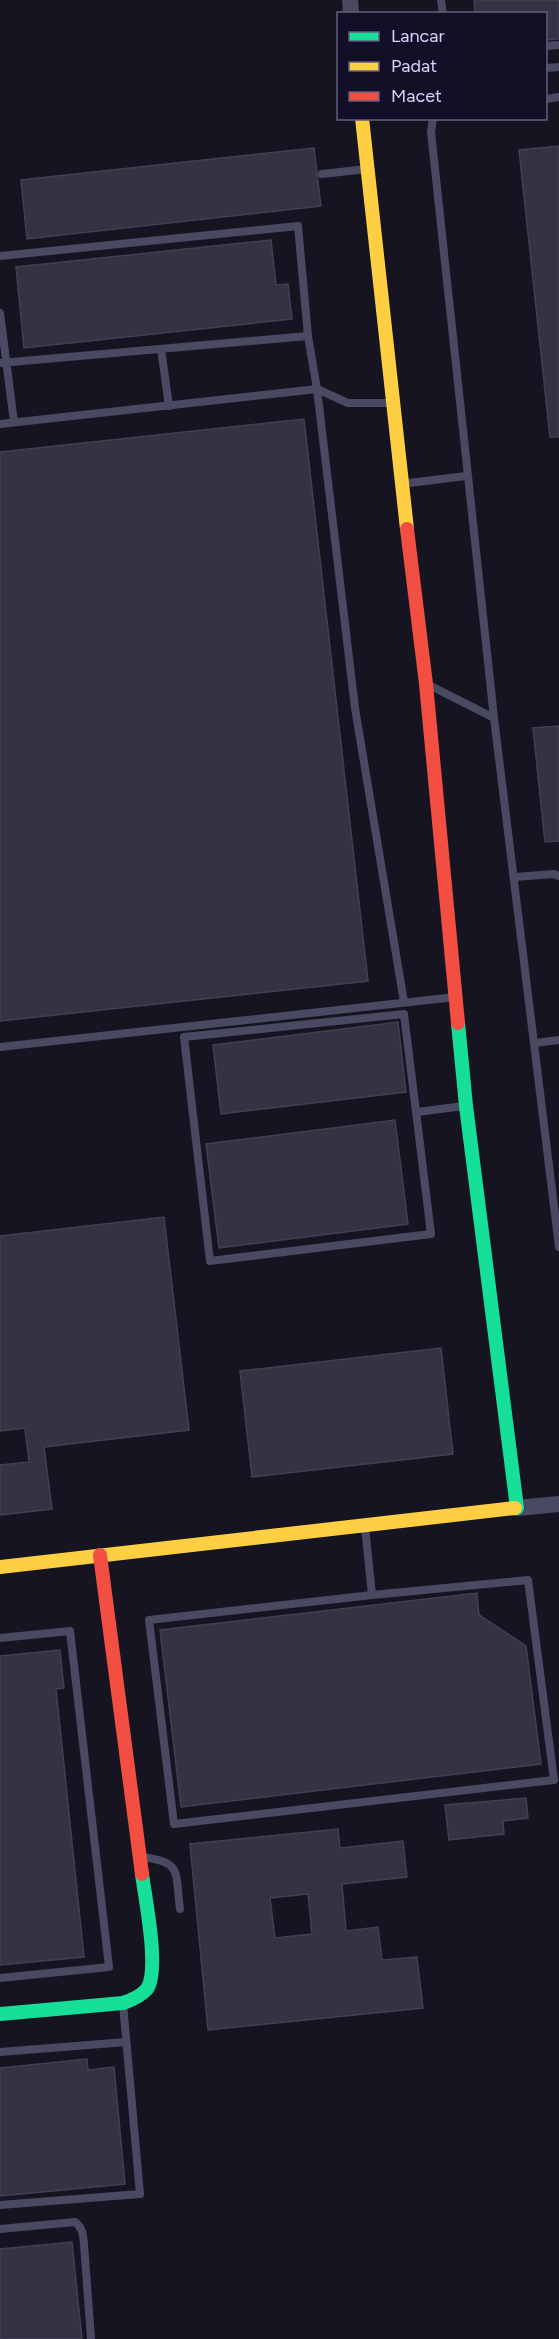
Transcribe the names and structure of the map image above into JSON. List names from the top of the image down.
{
  "legend": ["Lancar", "Padat", "Macet"]
}
